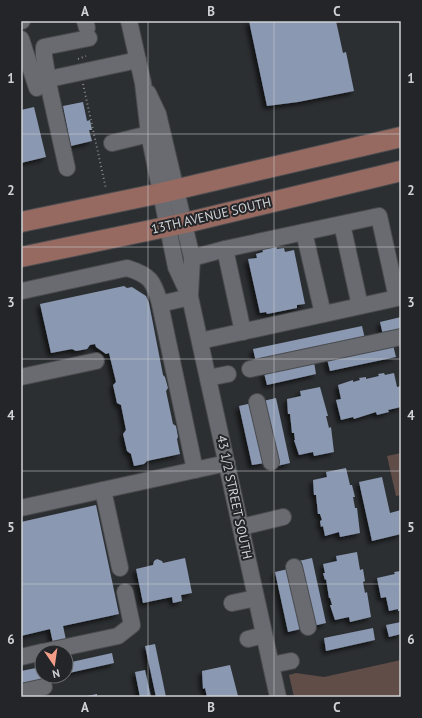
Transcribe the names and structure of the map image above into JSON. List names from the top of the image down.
{
  "streets": {
    "main road": ["13TH AVENUE SOUTH"],
    "street": ["43 1/2 STREET SOUTH"]
  },
  "crossings": [
    ["13TH AVENUE SOUTH", "43 1/2 STREET SOUTH"]
  ],
  "north": "bottom",
  "grid": {
    "columns": ["A", "B", "C"],
    "rows": [
      "1",
      "2",
      "3",
      "4",
      "5",
      "6"
    ]
  }
}
